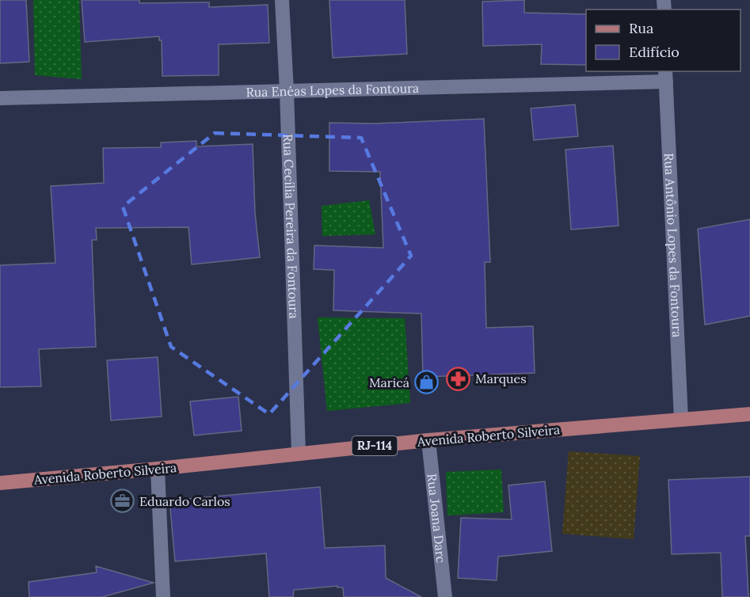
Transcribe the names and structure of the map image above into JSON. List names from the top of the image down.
{
  "streets": {
    "main road": ["Avenida Roberto Silveira", "RJ-114"],
    "street": [
      "Rua Enéas Lopes da Fontoura",
      "Rua Cecília Pereira da Fontoura",
      "Rua Antônio Lopes da Fontoura",
      "Rua Joana Darc"
    ]
  },
  "crossings": [
    ["Rua Enéas Lopes da Fontoura", "Rua Cecília Pereira da Fontoura"],
    ["Rua Enéas Lopes da Fontoura", "Rua Antônio Lopes da Fontoura"],
    ["Rua Cecília Pereira da Fontoura", "Avenida Roberto Silveira"],
    ["Rua Antônio Lopes da Fontoura", "Avenida Roberto Silveira"],
    ["Avenida Roberto Silveira", "Rua Joana Darc"]
  ],
  "places": {
    "pharmacy": ["Marques"],
    "shop": ["Maricá"],
    "office": ["Eduardo Carlos"]
  },
  "legend": ["Rua", "Edifício"]
}
